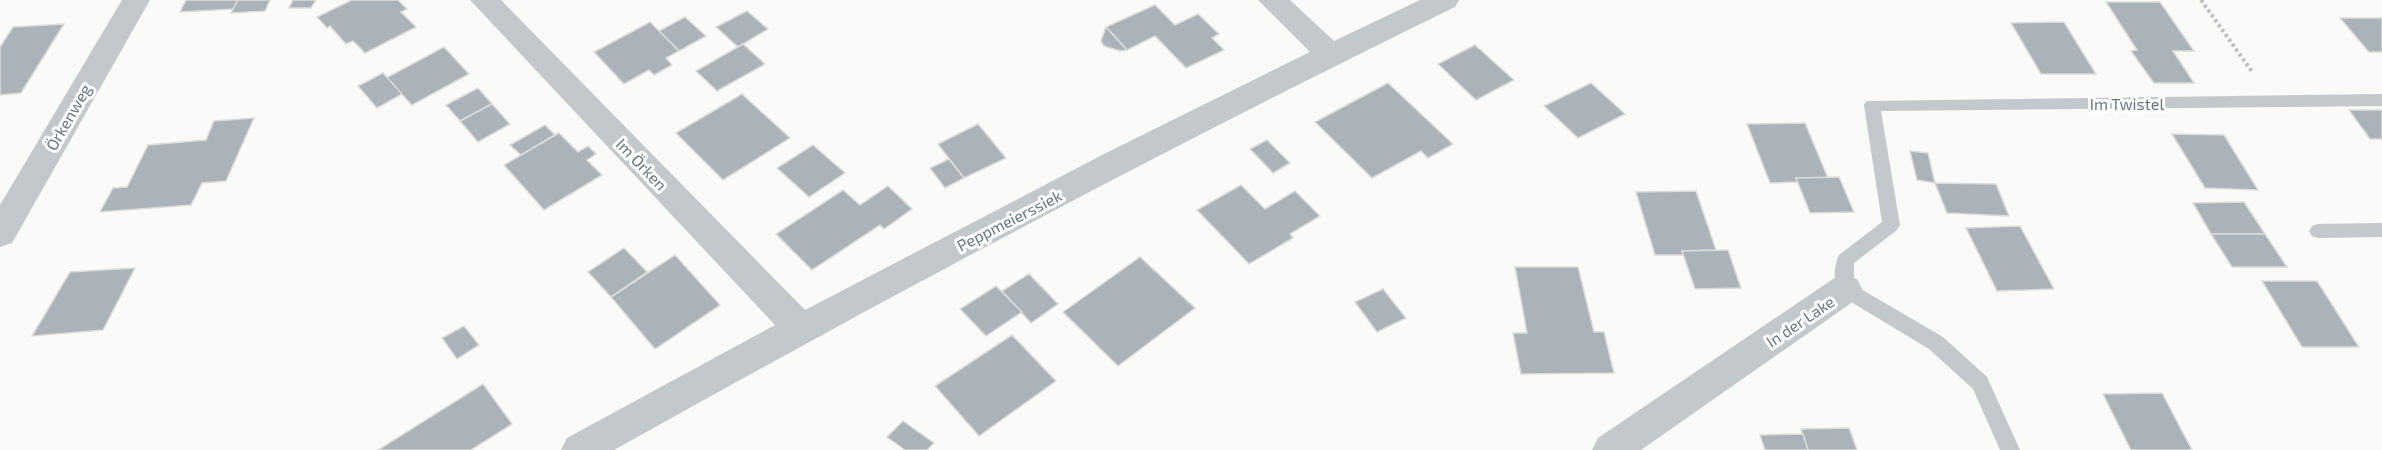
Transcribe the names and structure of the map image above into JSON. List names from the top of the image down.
{
  "streets": {
    "street": [
      "Örkenweg",
      "Im Örken",
      "Peppmeierssiek",
      "In der Lake"
    ],
    "lane": ["Im Twistel"]
  },
  "crossings": [
    ["Im Twistel", "In der Lake"],
    ["Im Örken", "Peppmeierssiek"]
  ]
}
